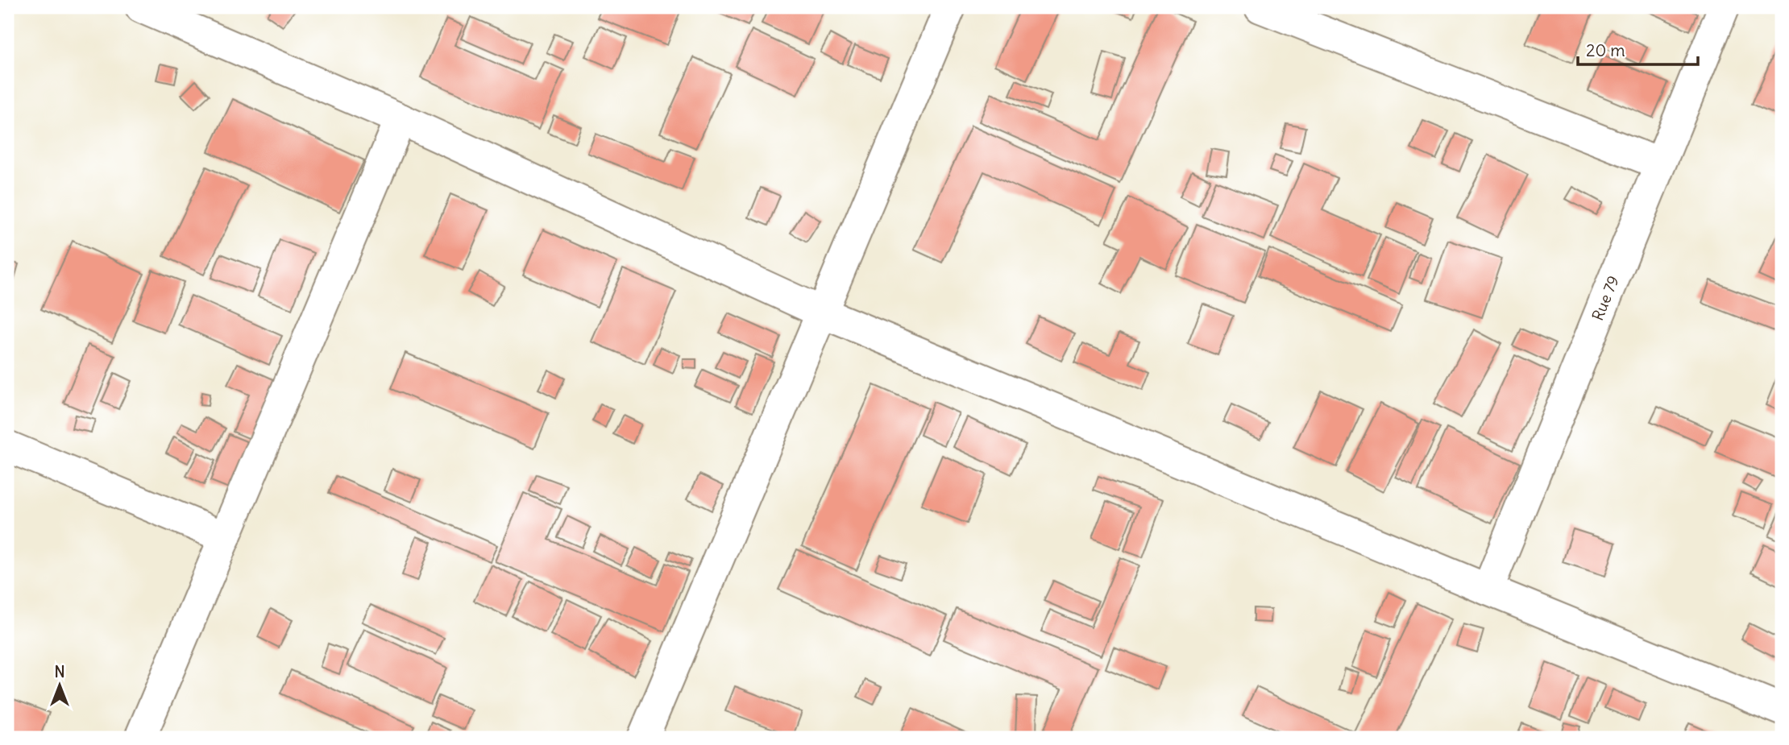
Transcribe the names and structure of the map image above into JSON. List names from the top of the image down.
{
  "streets": {
    "street": ["Rue 79"]
  },
  "scale_bar": "20 m",
  "north": "top"
}
